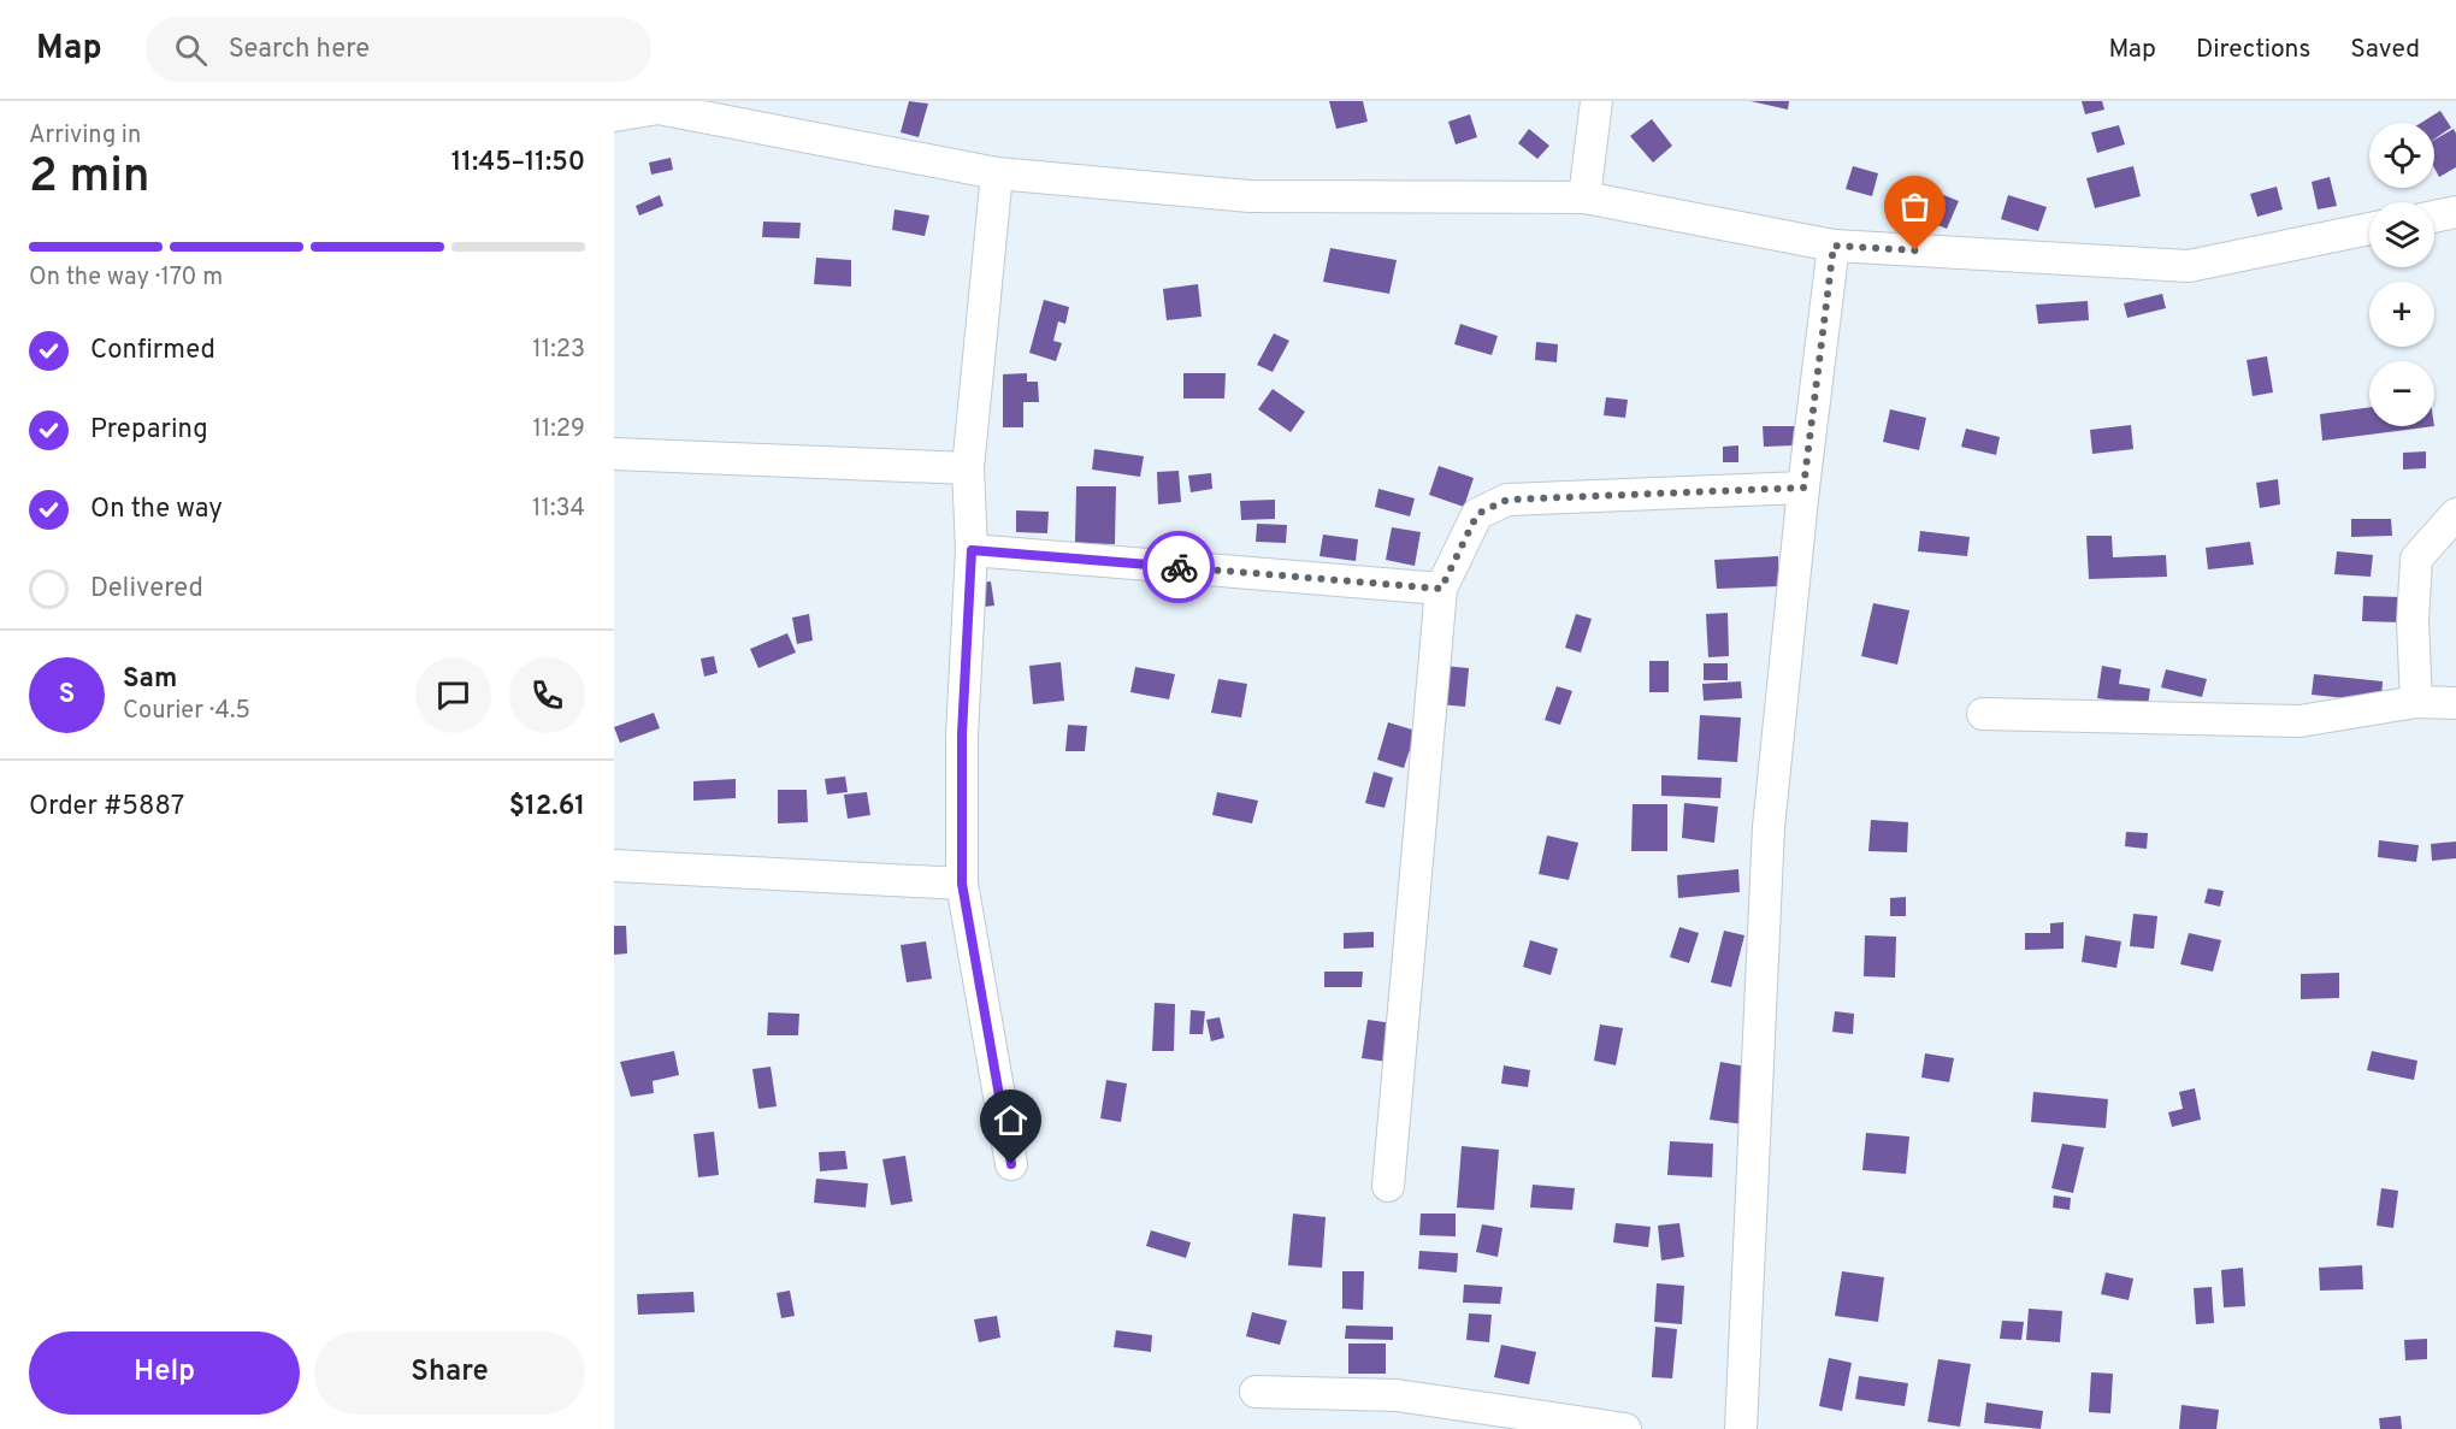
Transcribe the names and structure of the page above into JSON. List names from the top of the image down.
{
  "page": {
    "header": "Map",
    "search": "Search here",
    "nav": ["Map", "Directions", "Saved"],
    "heading": ["2 min", "Arriving in", "11:45–11:50"],
    "panel": [
      "Sam",
      "Courier · 4.5",
      "Order #5887",
      "$12.61"
    ],
    "map_buttons": ["+", "−"],
    "bar": "On the way · 170 m",
    "list": [
      ["Confirmed", "11:23"],
      ["Preparing", "11:29"],
      ["On the way", "11:34"],
      "Delivered"
    ],
    "round": "S",
    "buttons": ["Help", "Share"]
  }
}
